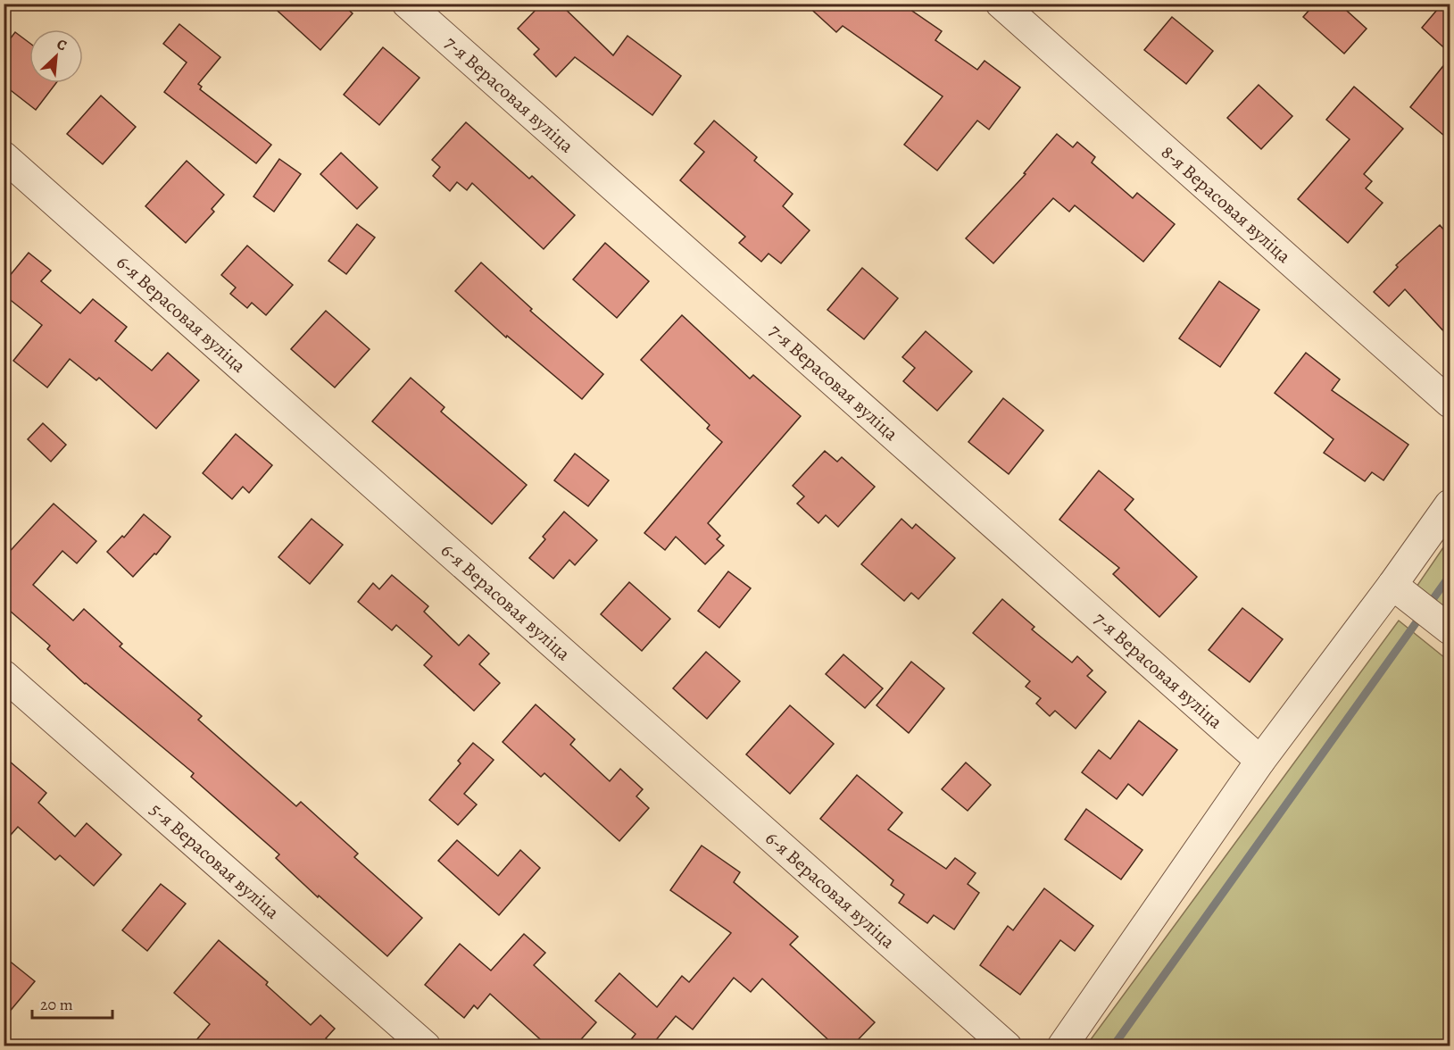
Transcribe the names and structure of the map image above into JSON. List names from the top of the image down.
{
  "streets": {
    "street": [
      "7-я Верасовая вуліца",
      "8-я Верасовая вуліца",
      "6-я Верасовая вуліца",
      "5-я Верасовая вуліца"
    ]
  },
  "scale_bar": "20 m",
  "north": "top right"
}
